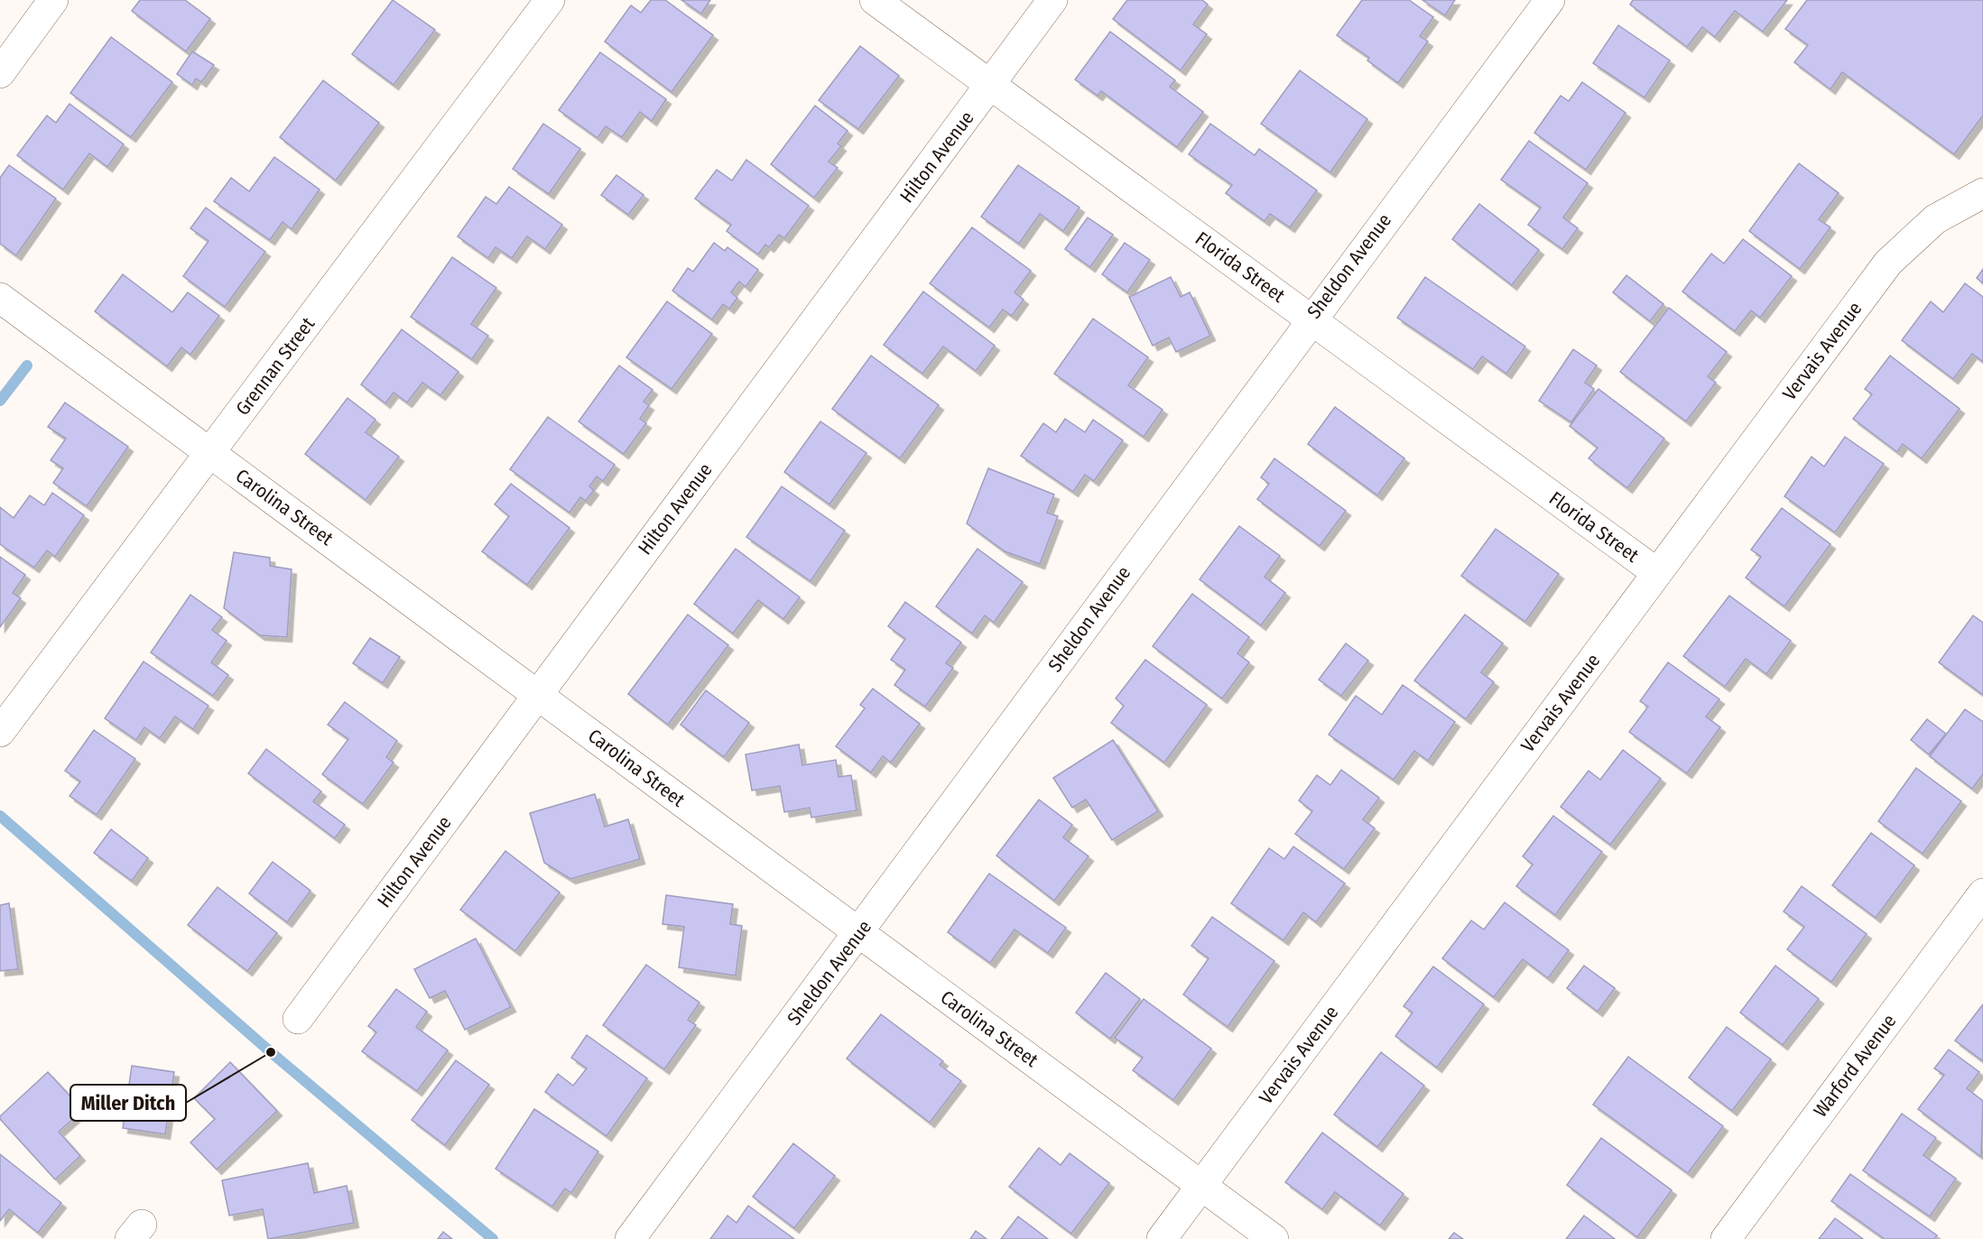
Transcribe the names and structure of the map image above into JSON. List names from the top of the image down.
{
  "streets": {
    "street": [
      "Hilton Avenue",
      "Sheldon Avenue",
      "Florida Street",
      "Vervais Avenue",
      "Grennan Street",
      "Carolina Street",
      "Warford Avenue"
    ]
  },
  "crossings": [
    ["Hilton Avenue", "Florida Street"],
    ["Hilton Avenue", "Carolina Street"],
    ["Sheldon Avenue", "Florida Street"],
    ["Sheldon Avenue", "Carolina Street"],
    ["Florida Street", "Vervais Avenue"],
    ["Vervais Avenue", "Carolina Street"],
    ["Grennan Street", "Carolina Street"]
  ],
  "places": ["Miller Ditch"]
}
